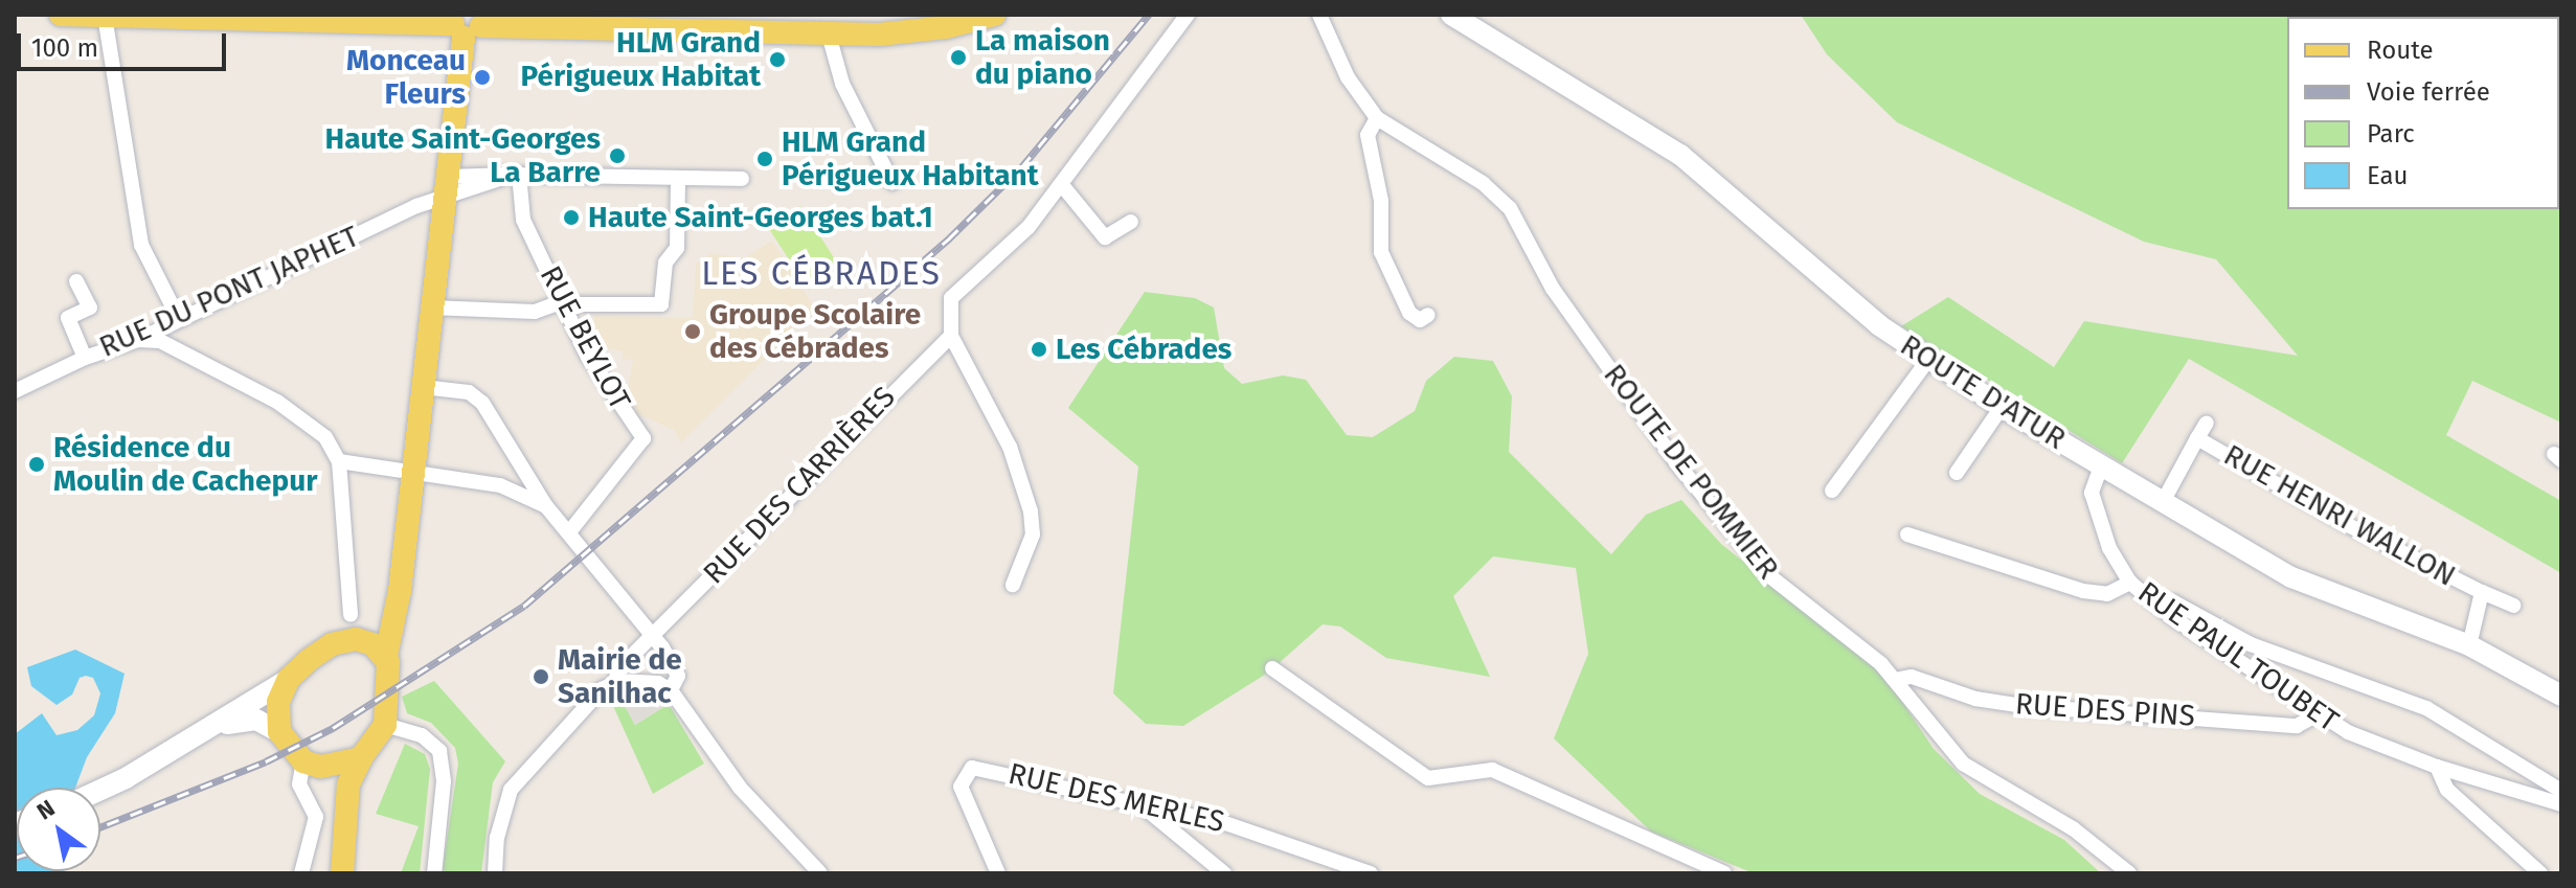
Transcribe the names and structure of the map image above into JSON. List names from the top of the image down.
{
  "streets": {
    "main road": ["ROUTE D'ATUR"],
    "street": [
      "RUE DU PONT JAPHET",
      "RUE BEYLOT",
      "ROUTE DE POMMIER",
      "RUE DES CARRIÈRES",
      "RUE HENRI WALLON",
      "RUE PAUL TOUBET",
      "RUE DES PINS",
      "RUE DES MERLES"
    ]
  },
  "crossings": [
    ["ROUTE D'ATUR", "RUE HENRI WALLON"],
    ["ROUTE D'ATUR", "RUE PAUL TOUBET"],
    ["ROUTE DE POMMIER", "RUE DES PINS"],
    ["RUE PAUL TOUBET", "RUE DES PINS"]
  ],
  "districts": ["LES CÉBRADES"],
  "places": [
    "La maison du piano",
    "HLM Grand Périgueux Habitat",
    "Monceau Fleurs",
    "Haute Saint-Georges La Barre",
    "HLM Grand Périgueux Habitant",
    "Haute Saint-Georges bat.1",
    "Groupe Scolaire des Cébrades",
    "Les Cébrades",
    "Résidence du Moulin de Cachepur",
    "Mairie de Sanilhac"
  ],
  "legend": [
    "Route",
    "Voie ferrée",
    "Parc",
    "Eau"
  ],
  "scale_bar": "100 m",
  "north": "top left"
}
